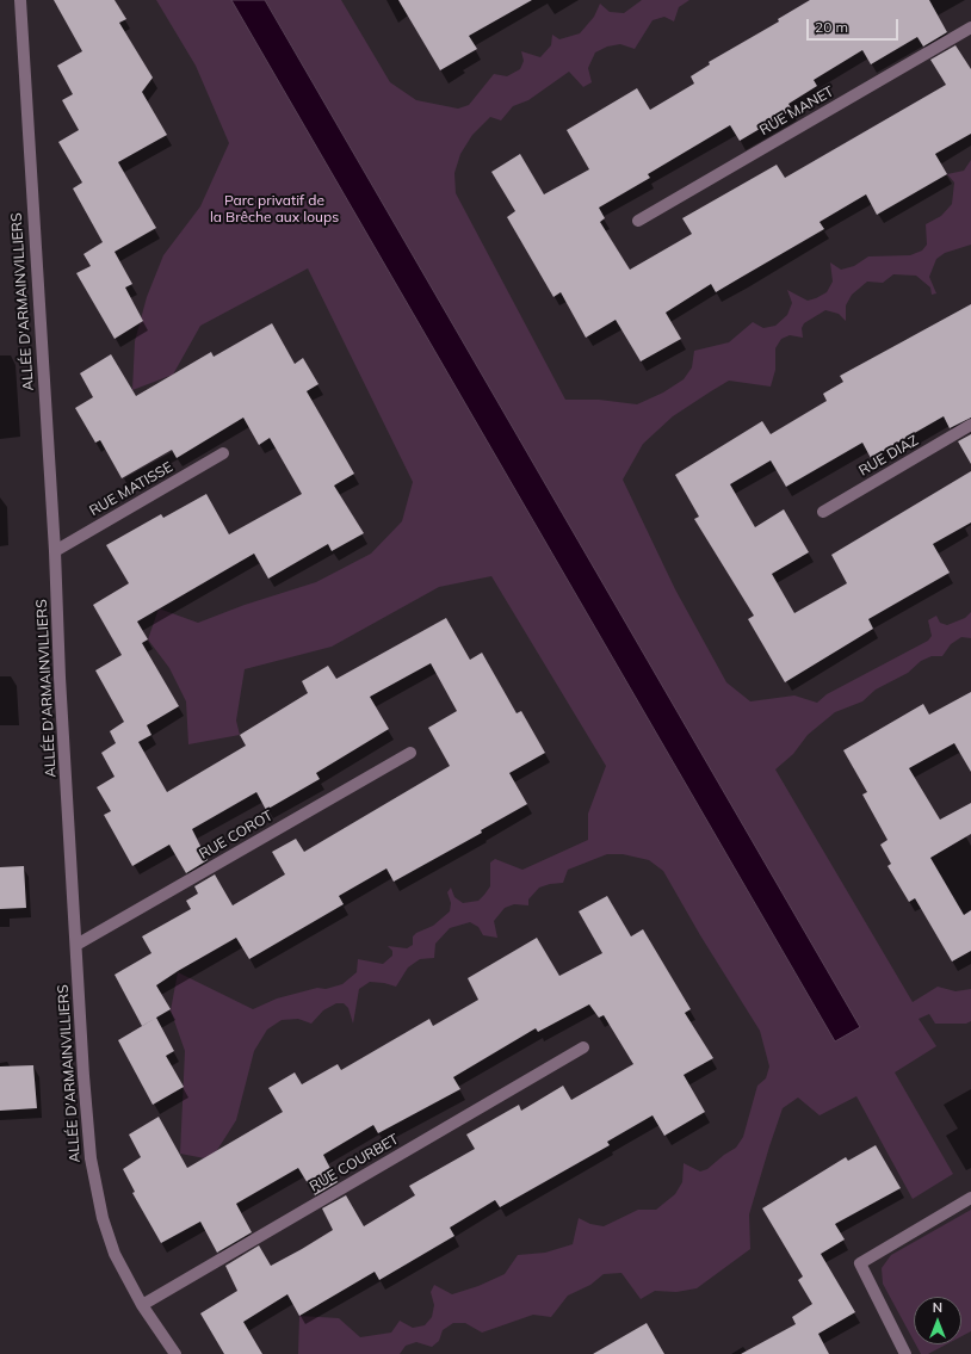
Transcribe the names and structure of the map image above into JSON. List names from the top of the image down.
{
  "streets": {
    "street": [
      "RUE MANET",
      "ALLÉE D'ARMAINVILLIERS",
      "RUE DIAZ",
      "RUE MATISSE",
      "RUE COROT",
      "RUE COURBET"
    ]
  },
  "crossings": [
    ["ALLÉE D'ARMAINVILLIERS", "RUE MATISSE"],
    ["ALLÉE D'ARMAINVILLIERS", "RUE COROT"],
    ["ALLÉE D'ARMAINVILLIERS", "RUE COURBET"]
  ],
  "parks": ["Parc privatif de la Brêche aux loups"],
  "scale_bar": "20 m",
  "north": "top"
}
